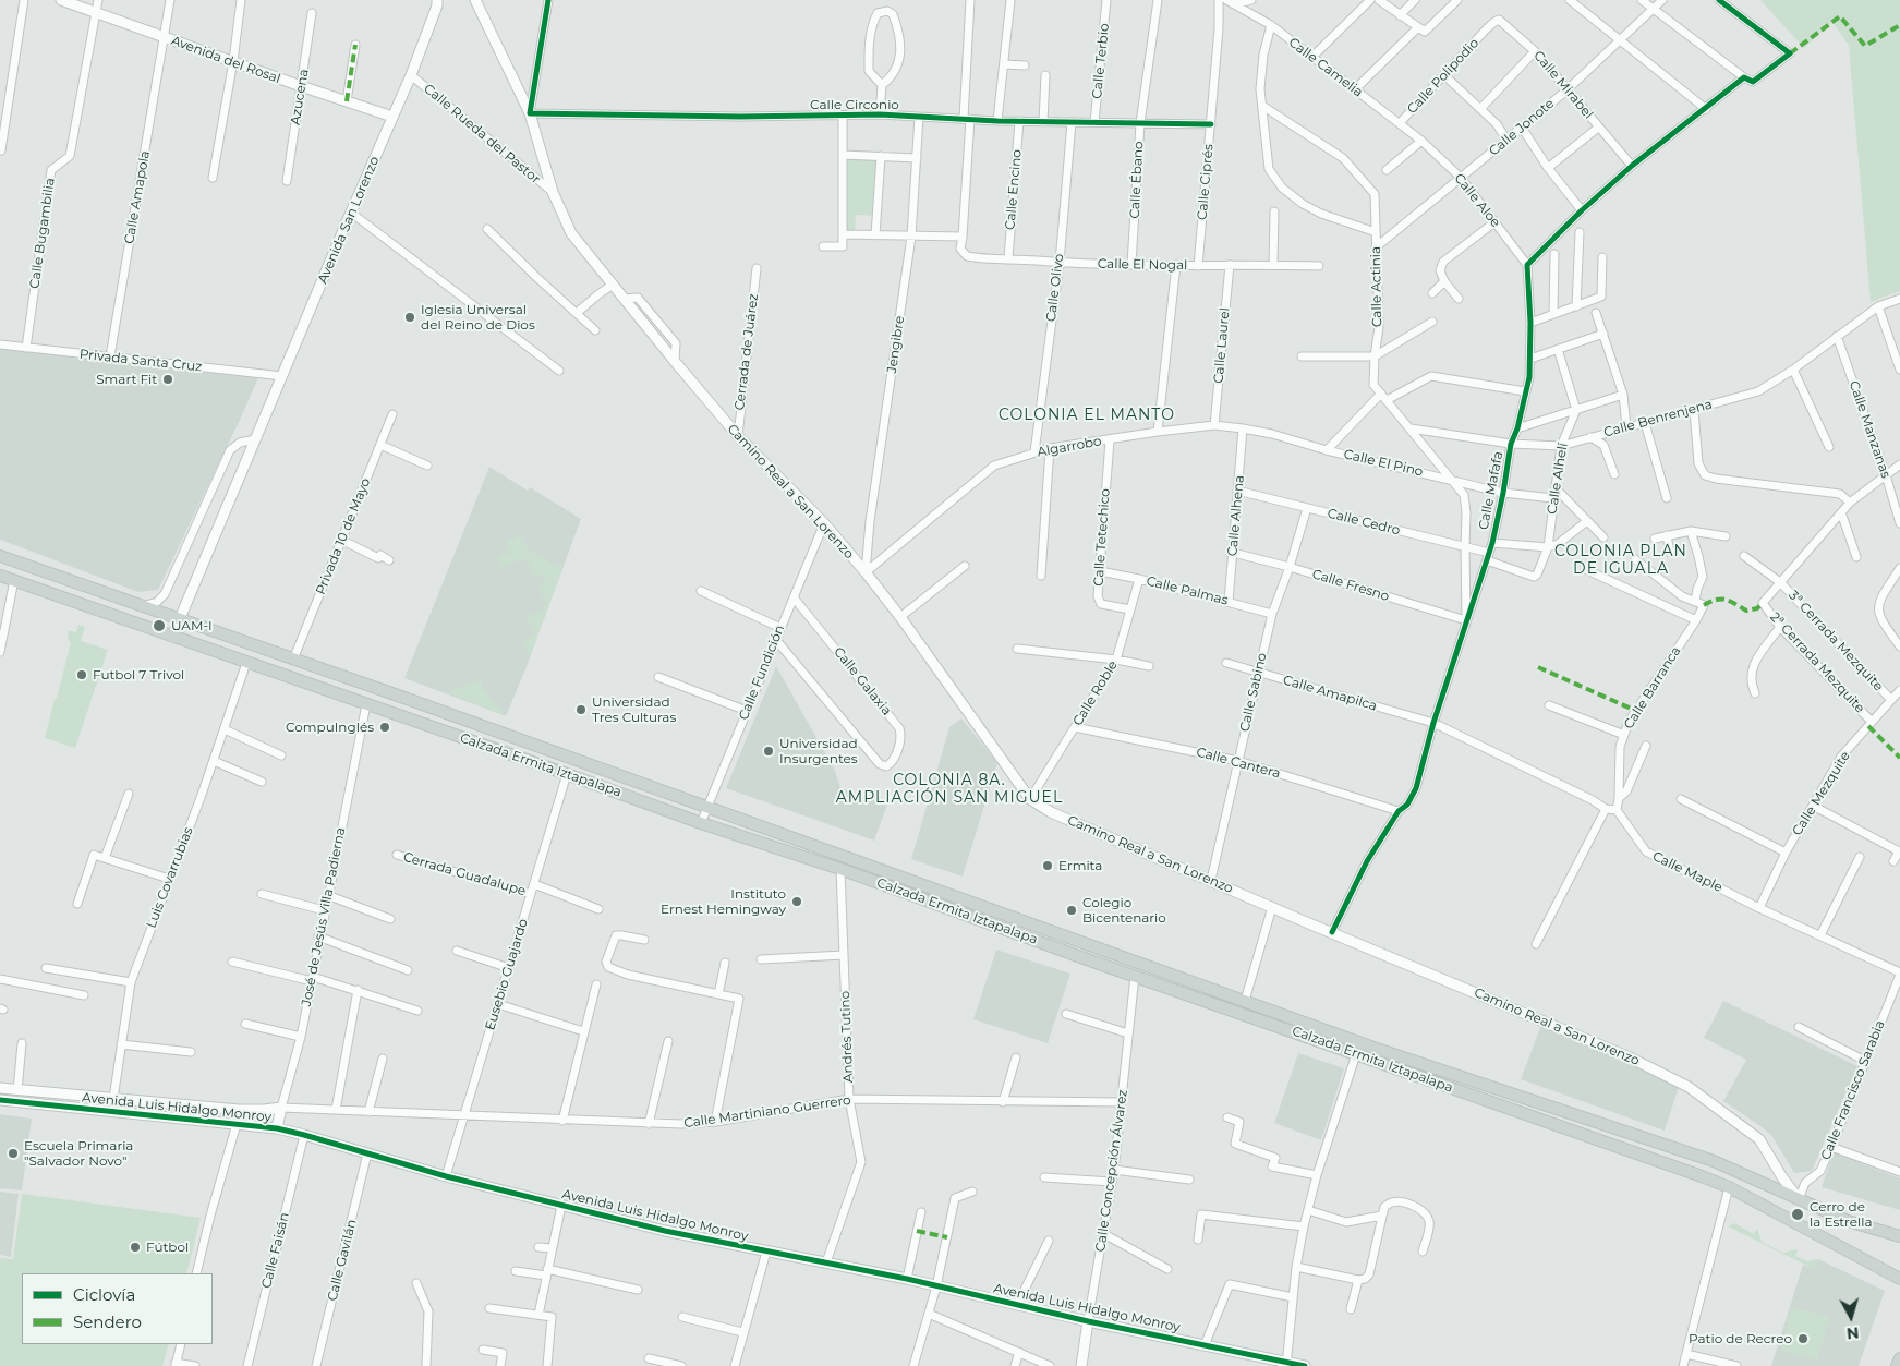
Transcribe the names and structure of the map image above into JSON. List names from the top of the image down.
{
  "streets": {
    "main road": [
      "Avenida del Rosal",
      "Avenida San Lorenzo",
      "Camino Real a San Lorenzo",
      "Calzada Ermita Iztapalapa",
      "José de Jesús Villa Padierna",
      "Avenida Luis Hidalgo Monroy",
      "Calle Concepción Álvarez"
    ],
    "street": [
      "Calle Terbio",
      "Calle Camelia",
      "Calle Polipodio",
      "Calle Mirabel",
      "Azucena",
      "Calle Circonio",
      "Calle Jonote",
      "Calle Rueda del Pastor",
      "Calle Ébano",
      "Calle Ciprés",
      "Calle Encino",
      "Calle Amapola",
      "Calle Aloe",
      "Calle Bugambilia",
      "Calle El Nogal",
      "Calle Actinia",
      "Calle Olivo",
      "Jengibre",
      "Calle Laurel",
      "Cerrada de Juárez",
      "Privada Santa Cruz",
      "Calle Benrenjena",
      "Calle Manzanas",
      "Algarrobo",
      "Calle El Pino",
      "Calle Alhelí",
      "Calle Mafafa",
      "Calle Alhena",
      "Calle Cedro",
      "Privada 10 de Mayo",
      "Calle Tetechico",
      "Calle Fresno",
      "Calle Palmas",
      "3ª Cerrada Mezquite",
      "2ª Cerrada Mezquite",
      "Calle Fundición",
      "Calle Galaxia",
      "Calle Barranca",
      "Calle Sabino",
      "Calle Roble",
      "Calle Amapilca",
      "Calle Cantera",
      "Calle Mezquite",
      "Calle Maple",
      "Cerrada Guadalupe",
      "Luis Covarrubias",
      "Eusebio Guajardo",
      "Andrés Tutino",
      "Calle Francisco Sarabia",
      "Calle Martiniano Guerrero",
      "Calle Faisán",
      "Calle Gavilán"
    ]
  },
  "crossings": [
    ["Avenida del Rosal", "Azucena"],
    ["Avenida del Rosal", "Calle Amapola"],
    ["Avenida del Rosal", "Avenida San Lorenzo"],
    ["Avenida del Rosal", "Calle Bugambilia"],
    ["Calle Terbio", "Calle Circonio"],
    ["Calle Camelia", "Calle Polipodio"],
    ["Calle Camelia", "Calle Aloe"],
    ["Calle Polipodio", "Calle Mirabel"],
    ["Calle Mirabel", "Calle Jonote"],
    ["Calle Circonio", "Calle Ébano"],
    ["Calle Circonio", "Calle Ciprés"],
    ["Calle Circonio", "Calle Encino"],
    ["Calle Circonio", "Calle Olivo"],
    ["Calle Circonio", "Jengibre"],
    ["Calle Circonio", "Camino Real a San Lorenzo"],
    ["Calle Jonote", "Calle Aloe"],
    ["Calle Jonote", "Calle Actinia"],
    ["Calle Rueda del Pastor", "Avenida San Lorenzo"],
    ["Calle Rueda del Pastor", "Camino Real a San Lorenzo"],
    ["Calle Ébano", "Calle El Nogal"],
    ["Calle Ciprés", "Calle El Nogal"],
    ["Calle Encino", "Calle El Nogal"],
    ["Calle Amapola", "Privada Santa Cruz"],
    ["Calle Aloe", "Calle Mafafa"],
    ["Avenida San Lorenzo", "Privada Santa Cruz"],
    ["Avenida San Lorenzo", "Calzada Ermita Iztapalapa"],
    ["Calle Bugambilia", "Privada Santa Cruz"],
    ["Calle El Nogal", "Calle Olivo"],
    ["Calle El Nogal", "Calle Laurel"],
    ["Calle Actinia", "Calle Benrenjena"],
    ["Calle Actinia", "Calle El Pino"],
    ["Calle Actinia", "Calle Mafafa"],
    ["Calle Actinia", "Calle Cedro"],
    ["Calle Actinia", "Calle Fresno"],
    ["Calle Olivo", "Algarrobo"],
    ["Jengibre", "Algarrobo"],
    ["Jengibre", "Camino Real a San Lorenzo"],
    ["Calle Laurel", "Algarrobo"],
    ["Calle Laurel", "Calle El Pino"],
    ["Cerrada de Juárez", "Camino Real a San Lorenzo"],
    ["Calle Benrenjena", "Calle Manzanas"],
    ["Calle Benrenjena", "Calle Alhelí"],
    ["Calle Benrenjena", "Calle Mafafa"],
    ["Algarrobo", "Calle El Pino"],
    ["Algarrobo", "Camino Real a San Lorenzo"],
    ["Algarrobo", "Calle Tetechico"],
    ["Calle El Pino", "Calle Alhelí"],
    ["Calle El Pino", "Calle Mafafa"],
    ["Calle El Pino", "Calle Alhena"],
    ["Calle Alhelí", "Calle Cedro"],
    ["Calle Mafafa", "Camino Real a San Lorenzo"],
    ["Calle Mafafa", "Calle Cedro"],
    ["Calle Mafafa", "Calle Fresno"],
    ["Calle Mafafa", "Calle Amapilca"],
    ["Calle Mafafa", "Calle Cantera"],
    ["Camino Real a San Lorenzo", "Calle Fundición"],
    ["Camino Real a San Lorenzo", "Calle Sabino"],
    ["Camino Real a San Lorenzo", "Calle Roble"],
    ["Camino Real a San Lorenzo", "Calzada Ermita Iztapalapa"],
    ["Camino Real a San Lorenzo", "Calle Francisco Sarabia"],
    ["Calle Alhena", "Calle Cedro"],
    ["Calle Alhena", "Calle Fresno"],
    ["Calle Alhena", "Calle Palmas"],
    ["Calle Cedro", "Calle Sabino"],
    ["Privada 10 de Mayo", "Calzada Ermita Iztapalapa"],
    ["Calle Tetechico", "Calle Palmas"],
    ["Calle Tetechico", "Calle Roble"],
    ["Calle Fresno", "Calle Sabino"],
    ["Calle Palmas", "Calle Sabino"],
    ["Calle Palmas", "Calle Roble"],
    ["3ª Cerrada Mezquite", "2ª Cerrada Mezquite"],
    ["3ª Cerrada Mezquite", "Calle Mezquite"],
    ["2ª Cerrada Mezquite", "Calle Mezquite"],
    ["Calle Fundición", "Calle Galaxia"],
    ["Calle Fundición", "Calzada Ermita Iztapalapa"],
    ["Calle Barranca", "Calle Maple"],
    ["Calle Sabino", "Calle Amapilca"],
    ["Calle Sabino", "Calle Cantera"],
    ["Calle Roble", "Calle Cantera"],
    ["Calzada Ermita Iztapalapa", "Luis Covarrubias"],
    ["Calzada Ermita Iztapalapa", "José de Jesús Villa Padierna"],
    ["Calzada Ermita Iztapalapa", "Eusebio Guajardo"],
    ["Calzada Ermita Iztapalapa", "Andrés Tutino"],
    ["Calzada Ermita Iztapalapa", "Calle Francisco Sarabia"],
    ["Calzada Ermita Iztapalapa", "Calle Concepción Álvarez"],
    ["Calle Mezquite", "Calle Maple"],
    ["Calle Maple", "Calle Francisco Sarabia"],
    ["Cerrada Guadalupe", "Eusebio Guajardo"],
    ["Luis Covarrubias", "Avenida Luis Hidalgo Monroy"],
    ["José de Jesús Villa Padierna", "Avenida Luis Hidalgo Monroy"],
    ["José de Jesús Villa Padierna", "Calle Martiniano Guerrero"],
    ["Eusebio Guajardo", "Avenida Luis Hidalgo Monroy"],
    ["Eusebio Guajardo", "Calle Martiniano Guerrero"],
    ["Andrés Tutino", "Avenida Luis Hidalgo Monroy"],
    ["Andrés Tutino", "Calle Martiniano Guerrero"],
    ["Avenida Luis Hidalgo Monroy", "Calle Martiniano Guerrero"],
    ["Avenida Luis Hidalgo Monroy", "Calle Concepción Álvarez"],
    ["Avenida Luis Hidalgo Monroy", "Calle Faisán"],
    ["Avenida Luis Hidalgo Monroy", "Calle Gavilán"],
    ["Calle Martiniano Guerrero", "Calle Concepción Álvarez"]
  ],
  "districts": ["COLONIA EL MANTO", "COLONIA PLAN DE IGUALA", "COLONIA 8A. AMPLIACIÓN SAN MIGUEL"],
  "places": [
    "Iglesia Universal del Reino de Dios",
    "Smart Fit",
    "UAM-I",
    "Futbol 7 Trivol",
    "Universidad Tres Culturas",
    "CompuInglés",
    "Universidad Insurgentes",
    "Ermita",
    "Instituto Ernest Hemingway",
    "Colegio Bicentenario",
    "Escuela Primaria \"Salvador Novo\"",
    "Cerro de la Estrella",
    "Fútbol",
    "Patio de Recreo"
  ],
  "legend": ["Ciclovía", "Sendero"],
  "north": "bottom"
}
